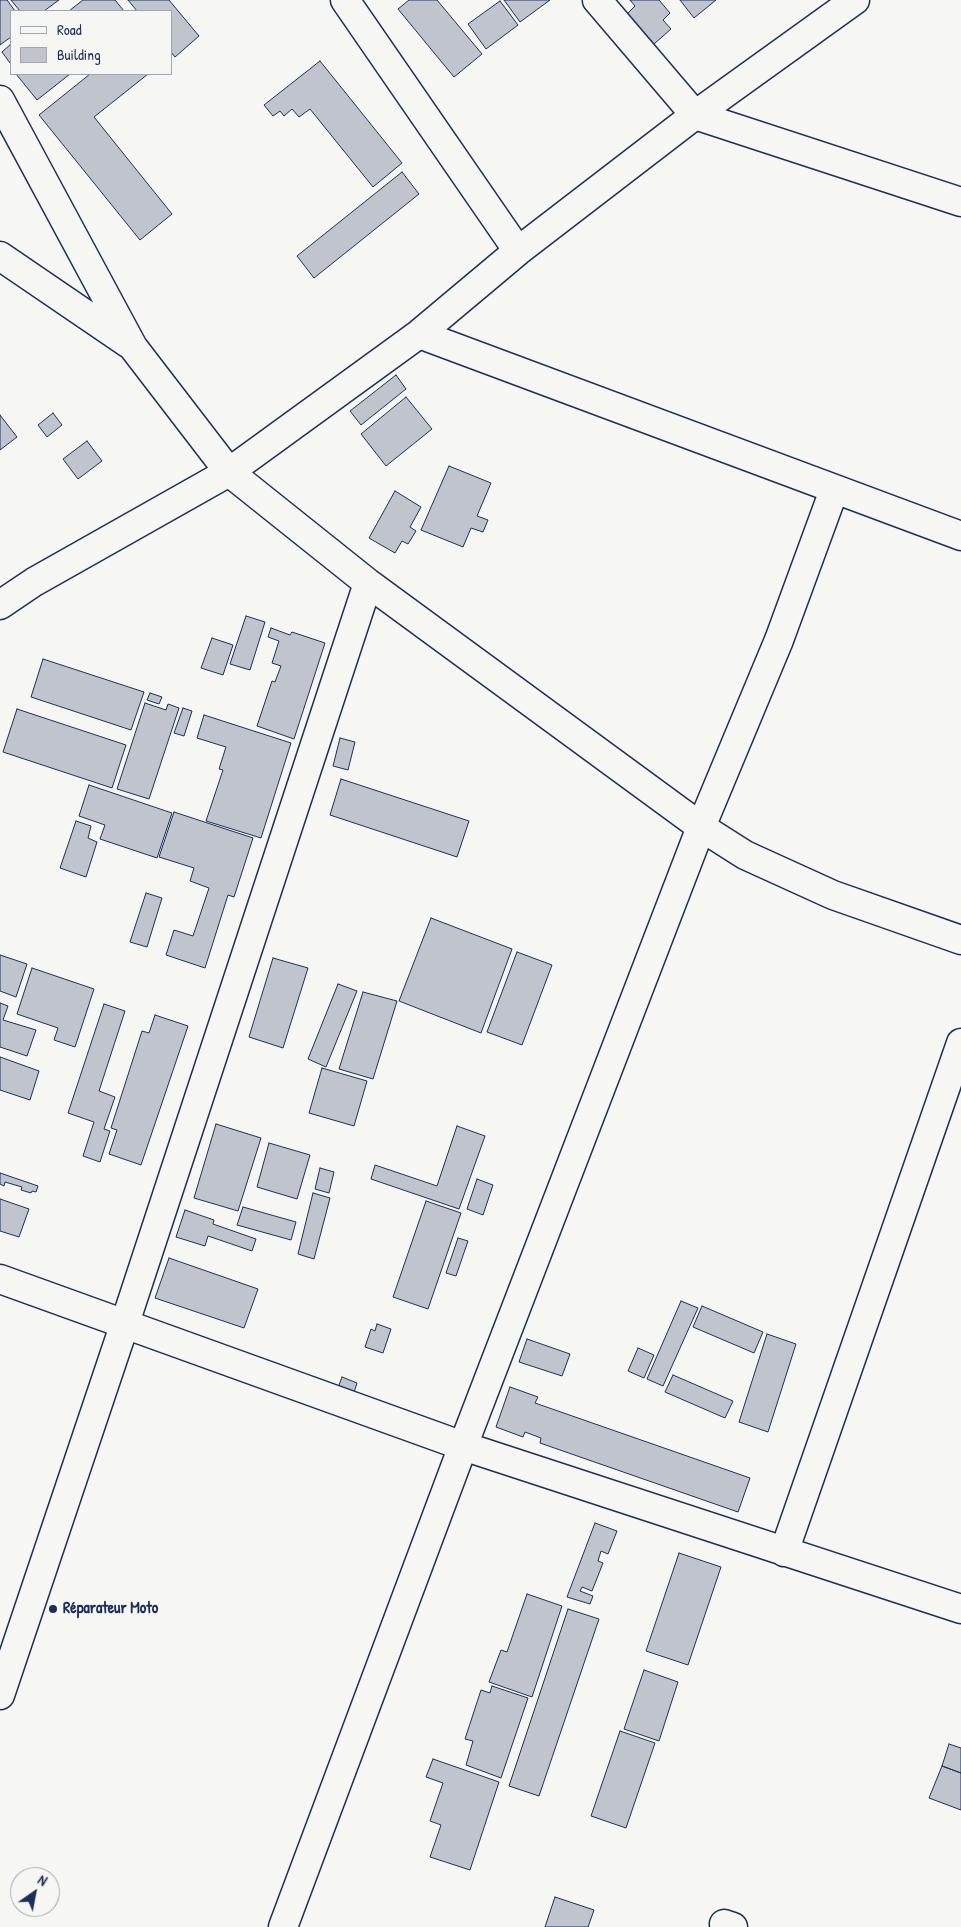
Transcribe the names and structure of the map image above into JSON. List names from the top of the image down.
{
  "places": ["Réparateur Moto"],
  "legend": ["Road", "Building"],
  "north": "top right"
}
